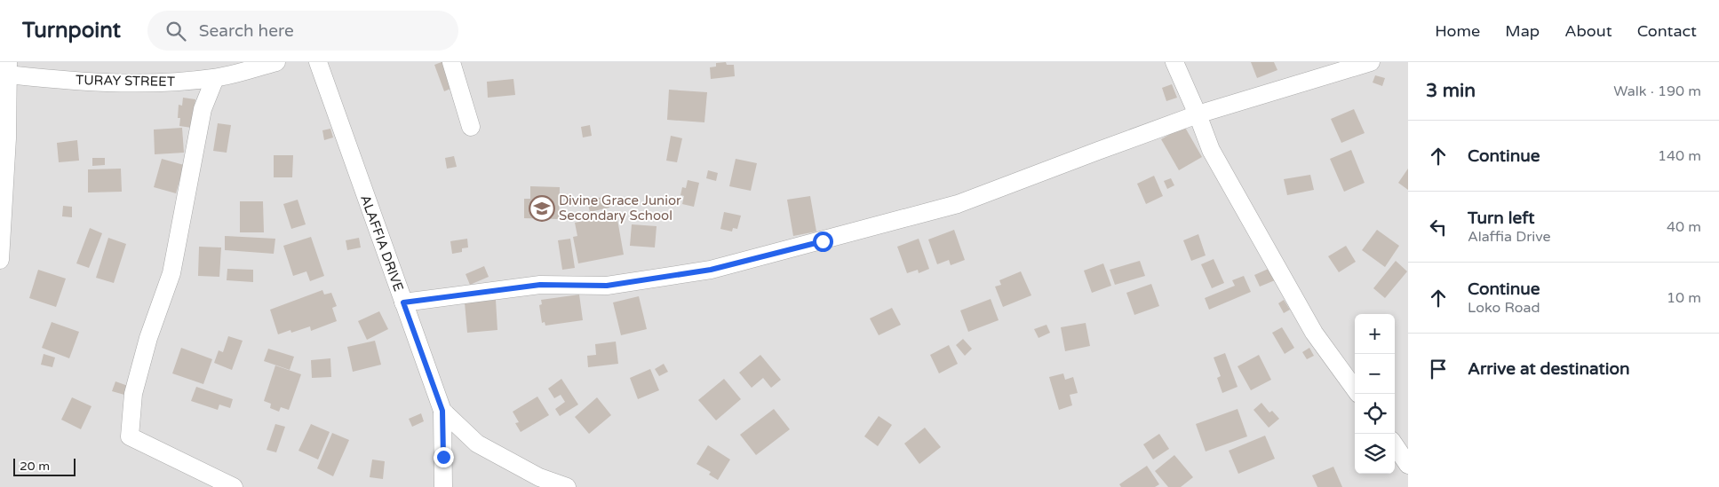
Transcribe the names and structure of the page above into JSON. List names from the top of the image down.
{
  "streets": {
    "street": ["TURAY STREET", "ALAFFIA DRIVE"]
  },
  "places": {
    "school or university": ["Divine Grace Junior Secondary School"]
  },
  "scale_bar": "20 m",
  "page": {
    "header": "Turnpoint",
    "search": "Search here",
    "nav": [
      "Home",
      "Map",
      "About",
      "Contact"
    ],
    "heading": ["3 min", "Walk · 190 m"],
    "list": [
      ["Continue", "140 m"],
      ["Turn left", "Alaffia Drive", "40 m"],
      ["Continue", "Loko Road", "10 m"],
      "Arrive at destination"
    ],
    "map_buttons": ["+", "−"],
    "scale": "20 m"
  }
}
